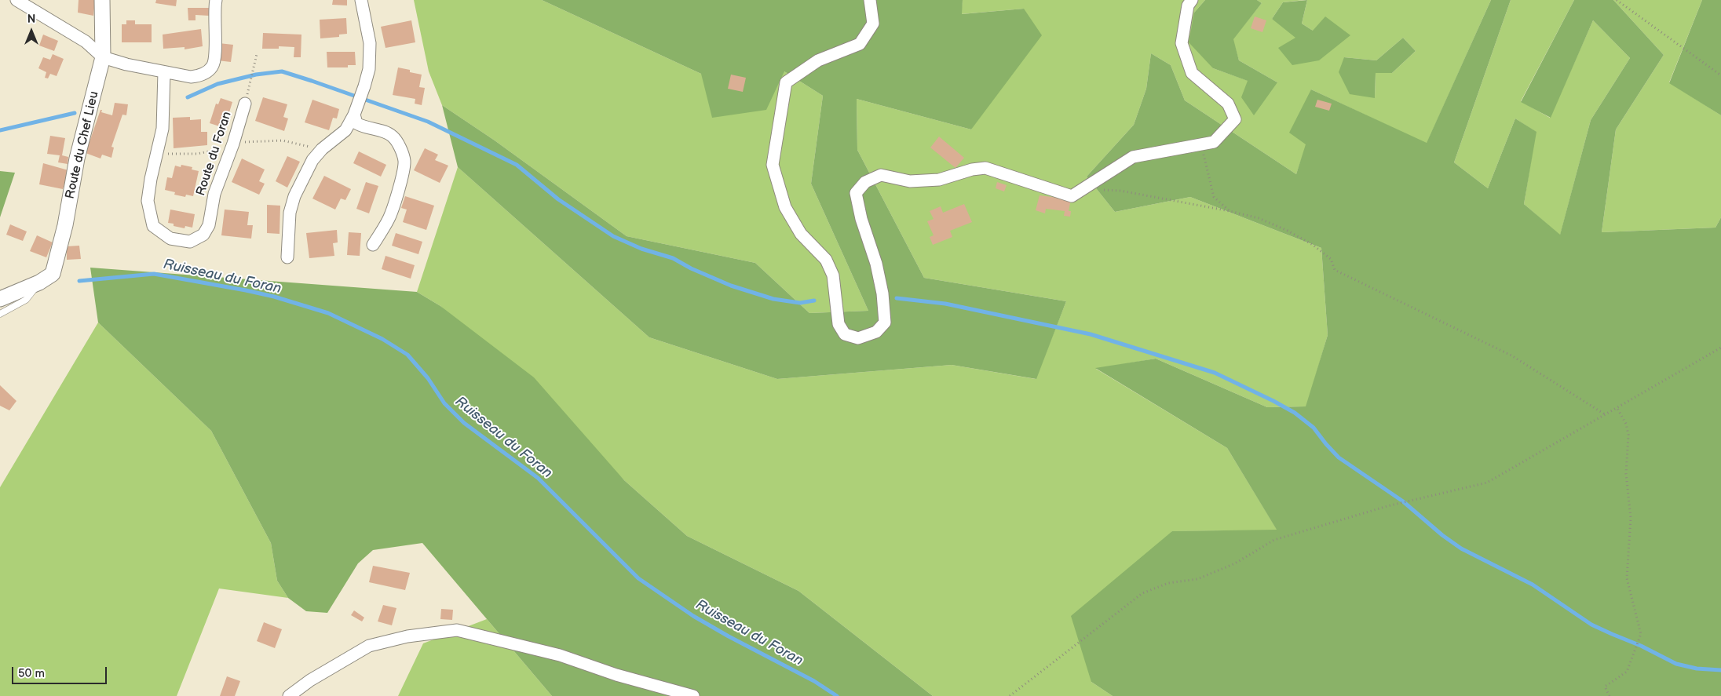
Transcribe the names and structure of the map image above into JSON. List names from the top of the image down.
{
  "streets": {
    "street": ["Route du Chef Lieu", "Route du Foran"]
  },
  "water": ["Ruisseau du Foran"],
  "scale_bar": "50 m",
  "north": "top"
}
